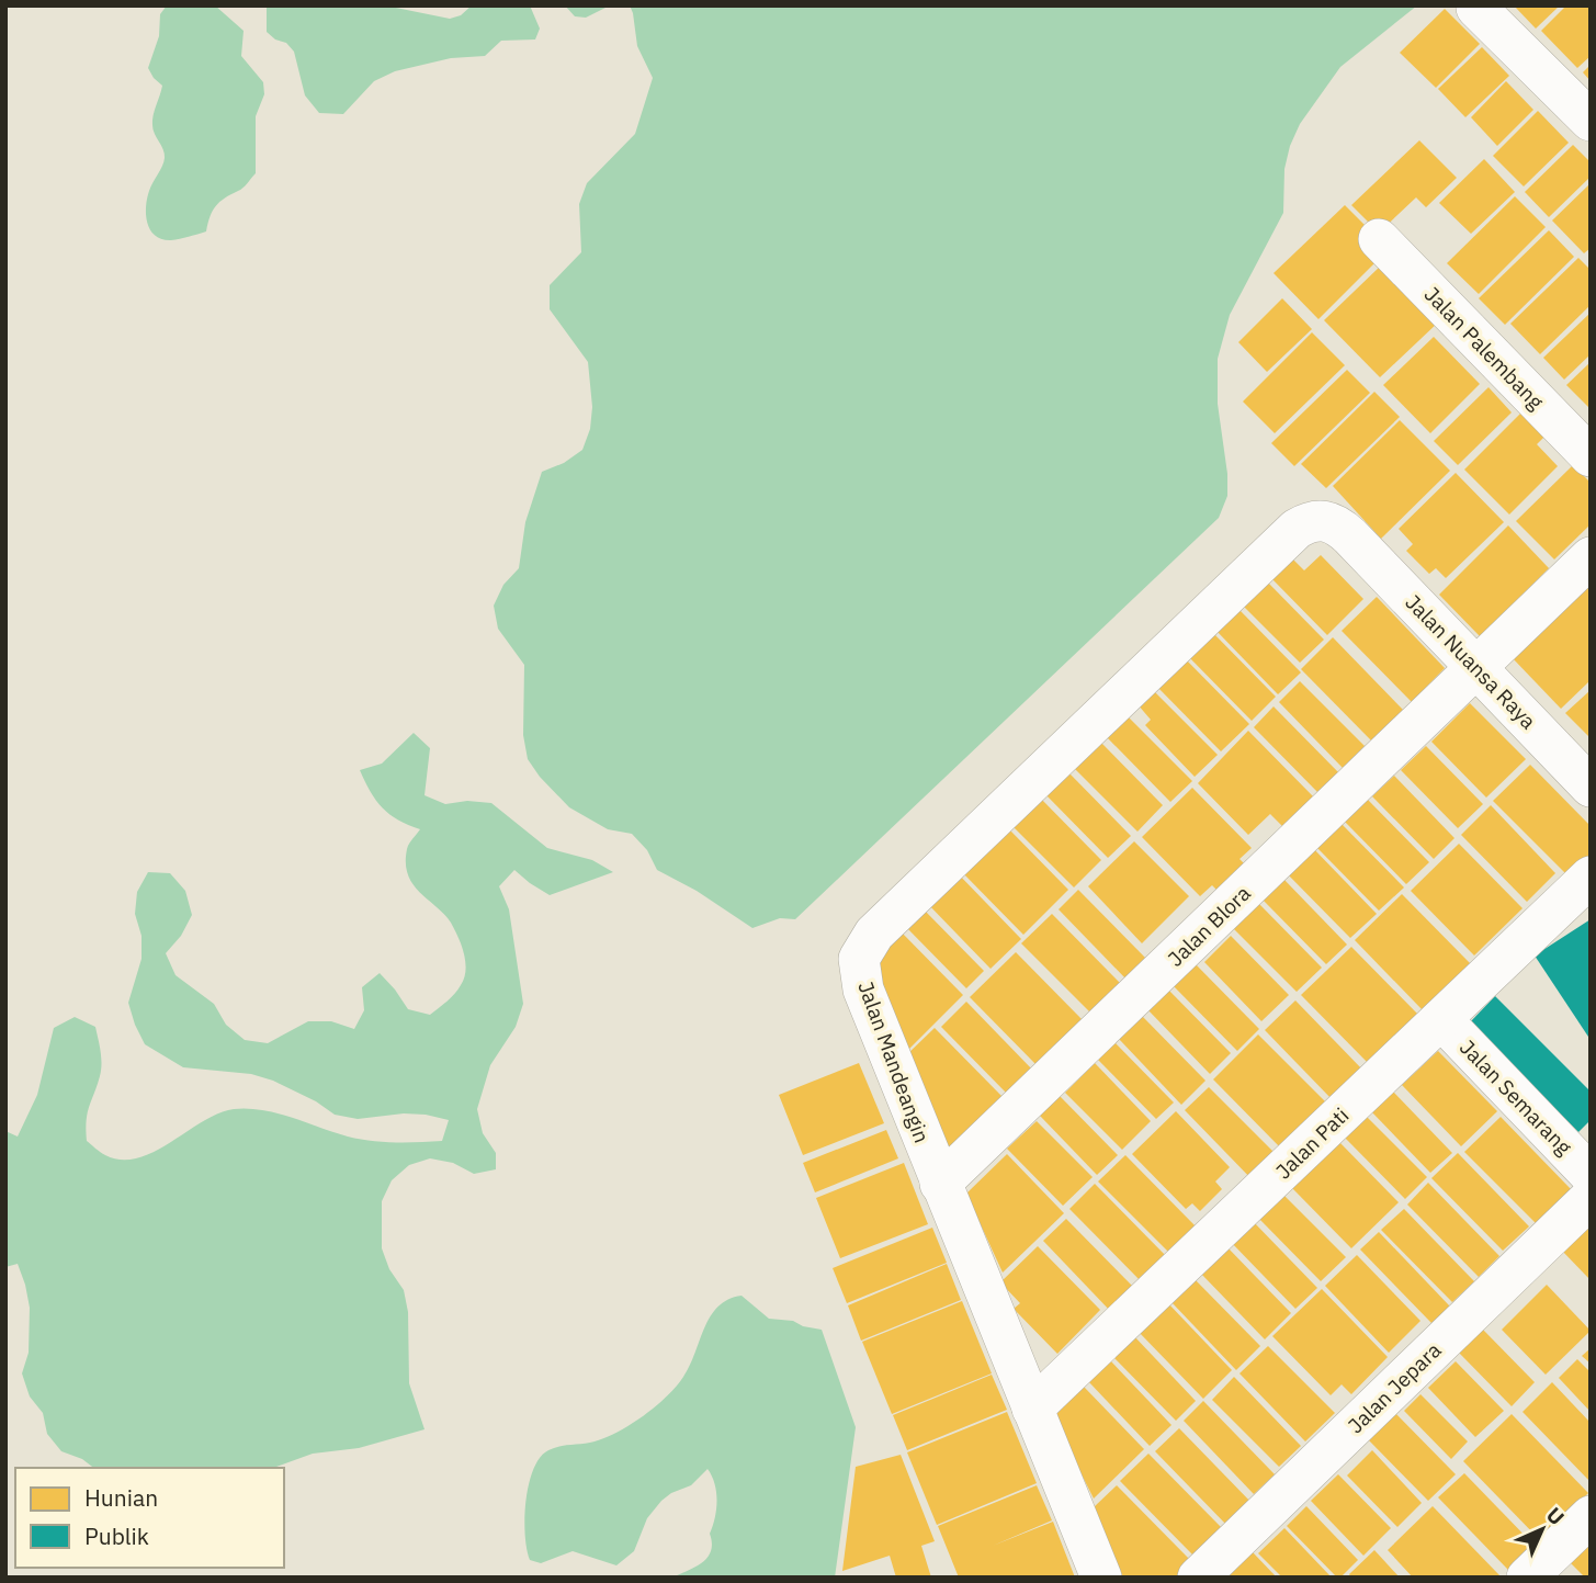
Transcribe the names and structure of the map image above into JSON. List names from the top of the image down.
{
  "streets": {
    "street": [
      "Jalan Palembang",
      "Jalan Nuansa Raya",
      "Jalan Blora",
      "Jalan Mandeangin",
      "Jalan Semarang",
      "Jalan Pati",
      "Jalan Jepara"
    ]
  },
  "crossings": [
    ["Jalan Nuansa Raya", "Jalan Blora"],
    ["Jalan Nuansa Raya", "Jalan Mandeangin"],
    ["Jalan Blora", "Jalan Mandeangin"],
    ["Jalan Mandeangin", "Jalan Pati"],
    ["Jalan Semarang", "Jalan Pati"],
    ["Jalan Semarang", "Jalan Jepara"]
  ],
  "legend": ["Hunian", "Publik"],
  "north": "top right"
}
